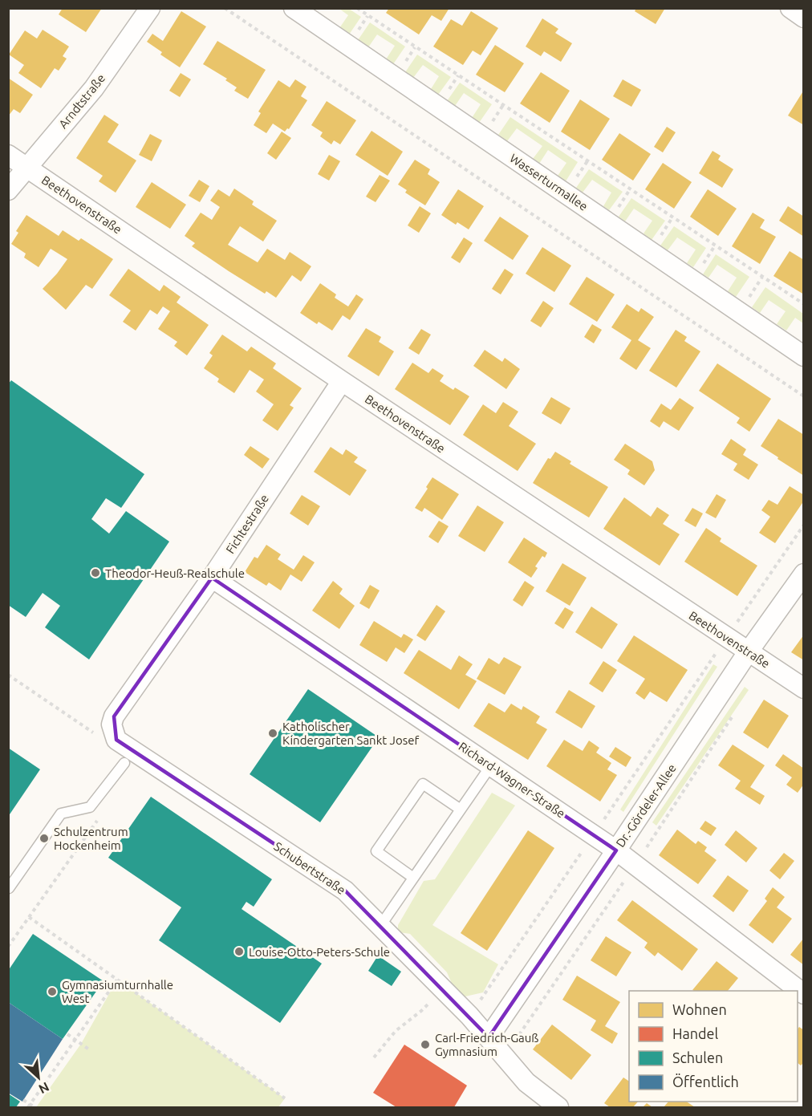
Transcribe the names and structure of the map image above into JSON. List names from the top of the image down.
{
  "streets": {
    "street": [
      "Arndtstraße",
      "Wasserturmallee",
      "Beethovenstraße",
      "Fichtestraße",
      "Richard-Wagner-Straße",
      "Dr.-Gördeler-Allee",
      "Schubertstraße"
    ]
  },
  "crossings": [
    ["Arndtstraße", "Beethovenstraße"],
    ["Beethovenstraße", "Fichtestraße"],
    ["Beethovenstraße", "Dr.-Gördeler-Allee"],
    ["Fichtestraße", "Richard-Wagner-Straße"],
    ["Fichtestraße", "Schubertstraße"],
    ["Richard-Wagner-Straße", "Dr.-Gördeler-Allee"],
    ["Dr.-Gördeler-Allee", "Schubertstraße"]
  ],
  "places": [
    "Theodor-Heuß-Realschule",
    "Katholischer Kindergarten Sankt Josef",
    "Schulzentrum Hockenheim",
    "Louise-Otto-Peters-Schule",
    "Gymnasiumturnhalle West",
    "Carl-Friedrich-Gauß Gymnasium"
  ],
  "legend": [
    "Wohnen",
    "Handel",
    "Schulen",
    "Öffentlich"
  ],
  "north": "bottom right"
}
